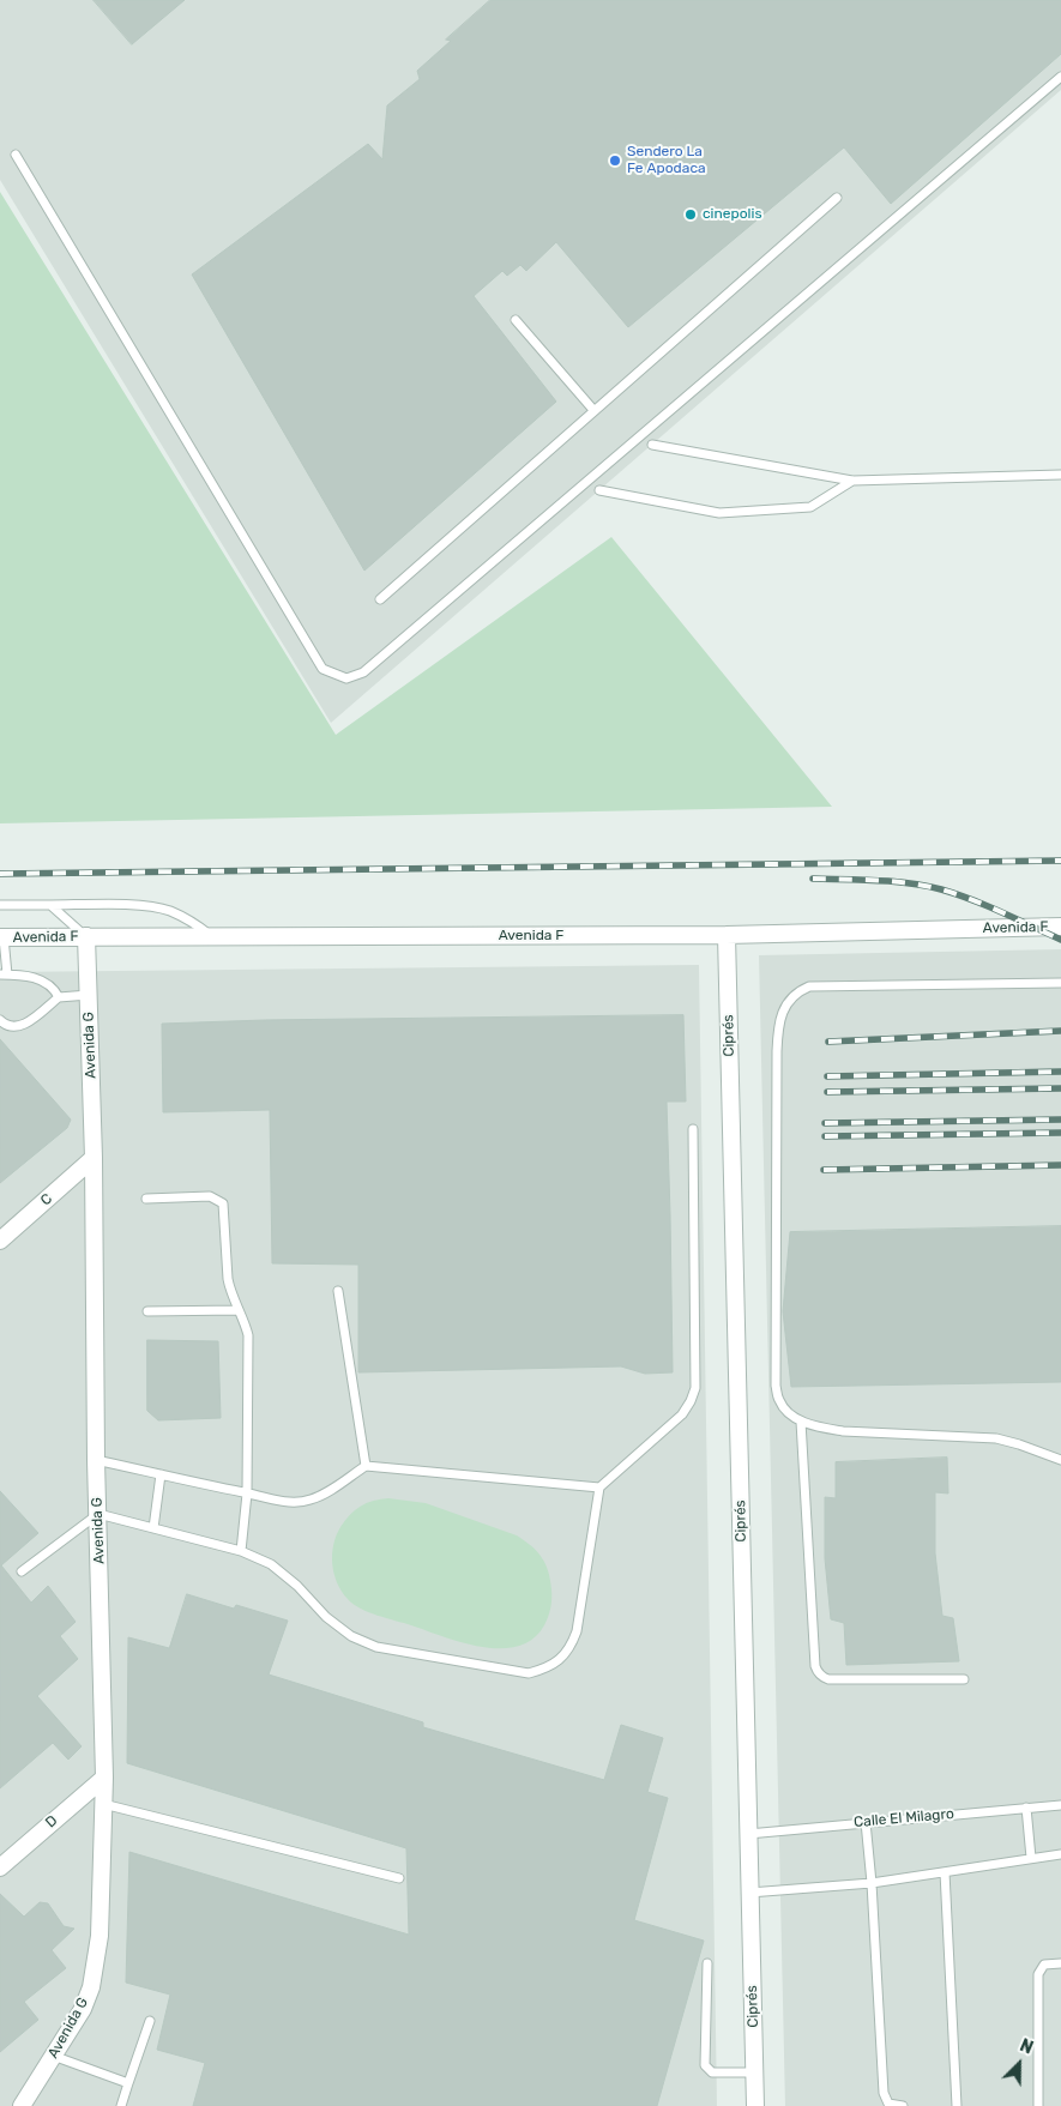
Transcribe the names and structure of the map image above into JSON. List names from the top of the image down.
{
  "streets": {
    "street": [
      "Avenida F",
      "Ciprés",
      "Avenida G",
      "C",
      "D"
    ],
    "lane": ["Calle El Milagro"]
  },
  "crossings": [
    ["Avenida F", "Ciprés"],
    ["Avenida F", "Avenida G"],
    ["Ciprés", "Calle El Milagro"],
    ["Avenida G", "C"],
    ["Avenida G", "D"]
  ],
  "places": ["Sendero La Fe Apodaca", "cinepolis"],
  "north": "top right"
}
